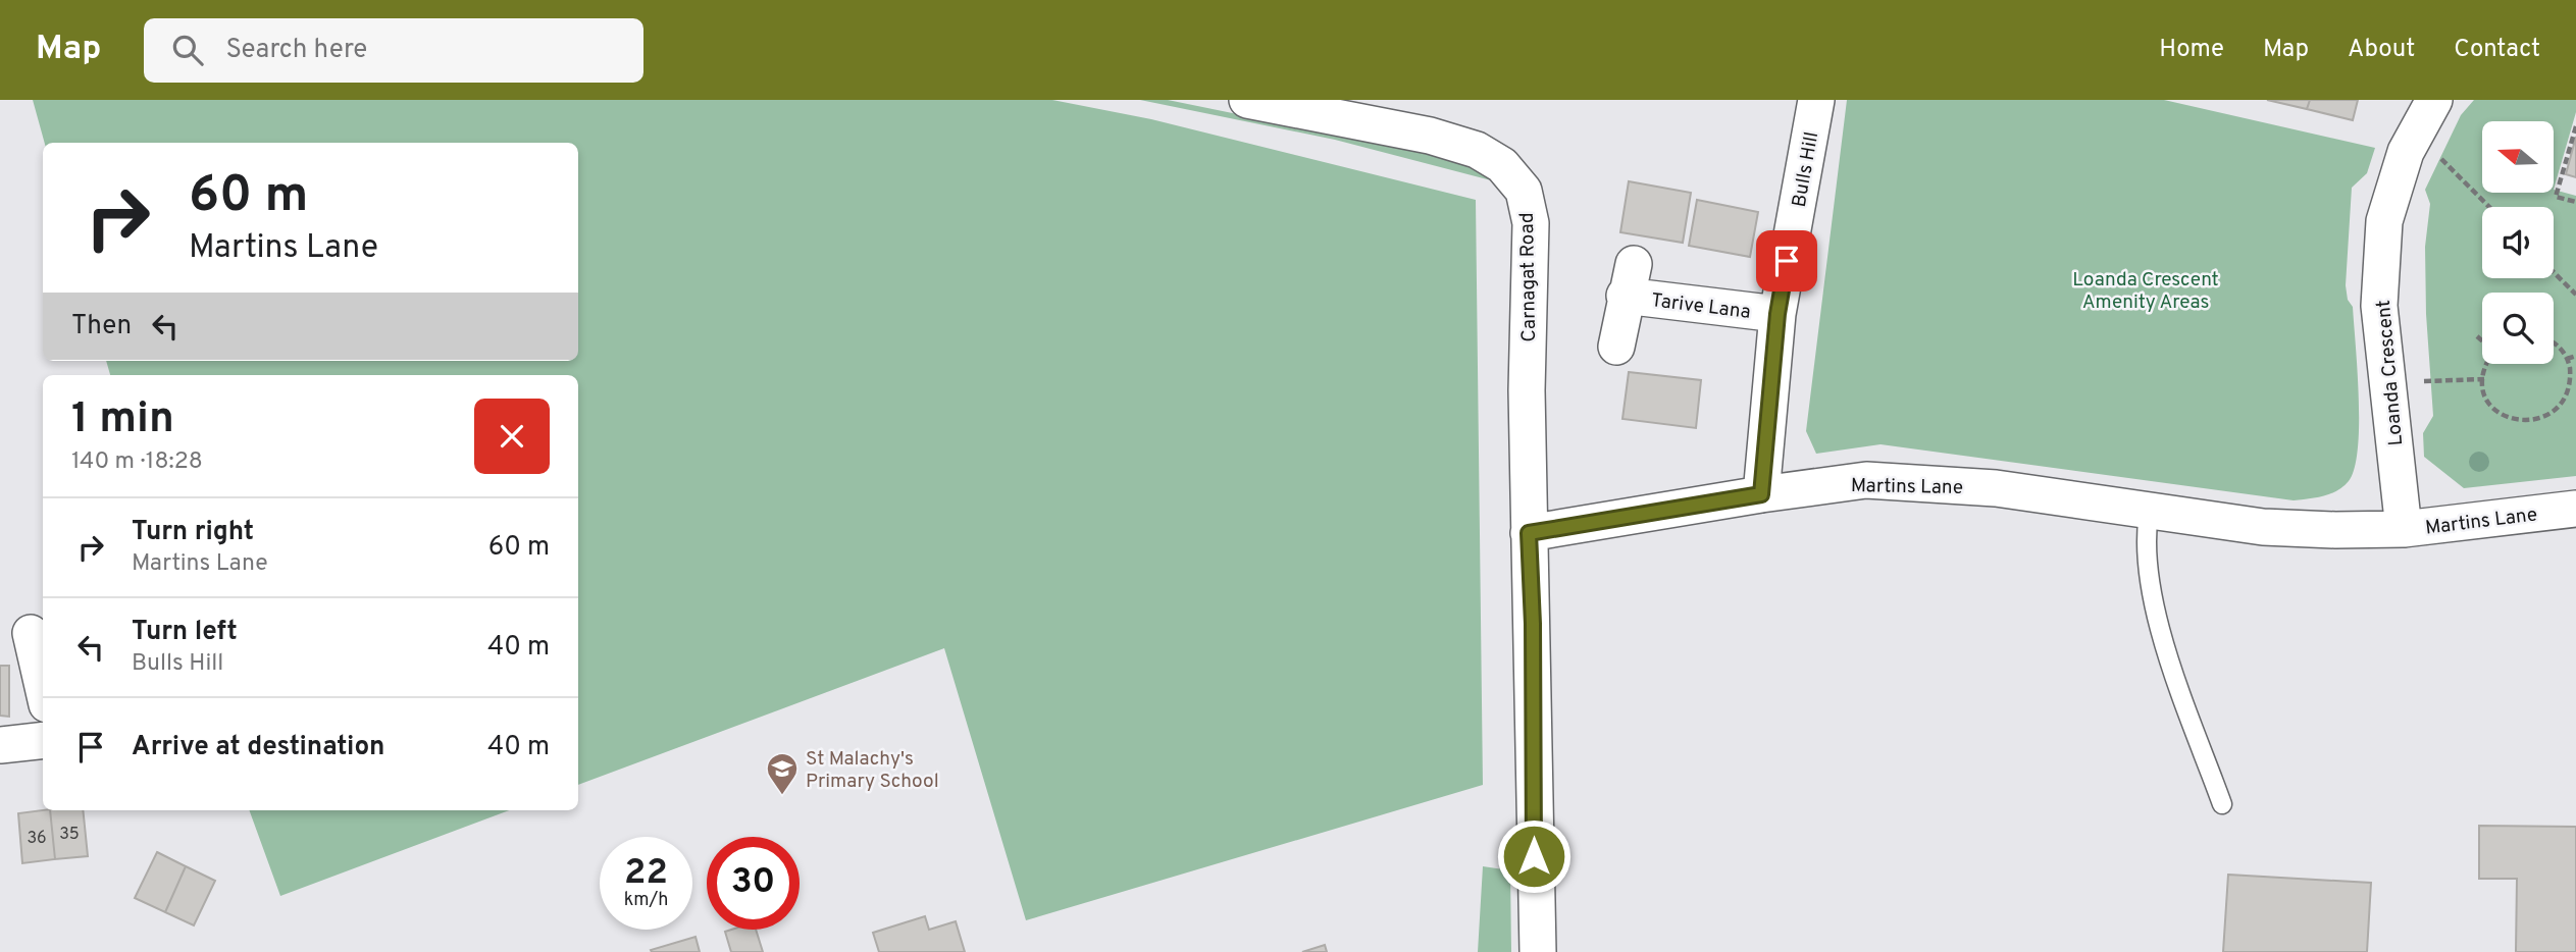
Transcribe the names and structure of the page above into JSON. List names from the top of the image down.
{
  "streets": {
    "street": [
      "Bulls Hill",
      "Carnagat Road",
      "Tarive Lana",
      "Loanda Crescent",
      "Martins Lane"
    ]
  },
  "crossings": [
    ["Bulls Hill", "Tarive Lana"],
    ["Bulls Hill", "Martins Lane"],
    ["Carnagat Road", "Martins Lane"],
    ["Loanda Crescent", "Martins Lane"]
  ],
  "parks": ["Loanda Crescent Amenity Areas"],
  "places": {
    "school or university": ["St Malachy's Primary School"]
  },
  "house_numbers": ["35", "36"],
  "north": "left",
  "page": {
    "header": "Map",
    "search": "Search here",
    "nav": [
      "Home",
      "Map",
      "About",
      "Contact"
    ],
    "turn": ["60 m", "Martins Lane"],
    "then": "Then",
    "heading": ["1 min", "140 m · 18:28"],
    "list": [
      {
        "name": "Turn right",
        "note": "Martins Lane",
        "value": "60 m"
      },
      {
        "name": "Turn left",
        "note": "Bulls Hill",
        "value": "40 m"
      },
      {
        "name": "Arrive at destination",
        "value": "40 m"
      }
    ],
    "speed": "22 km/h",
    "limit": "30"
  }
}
